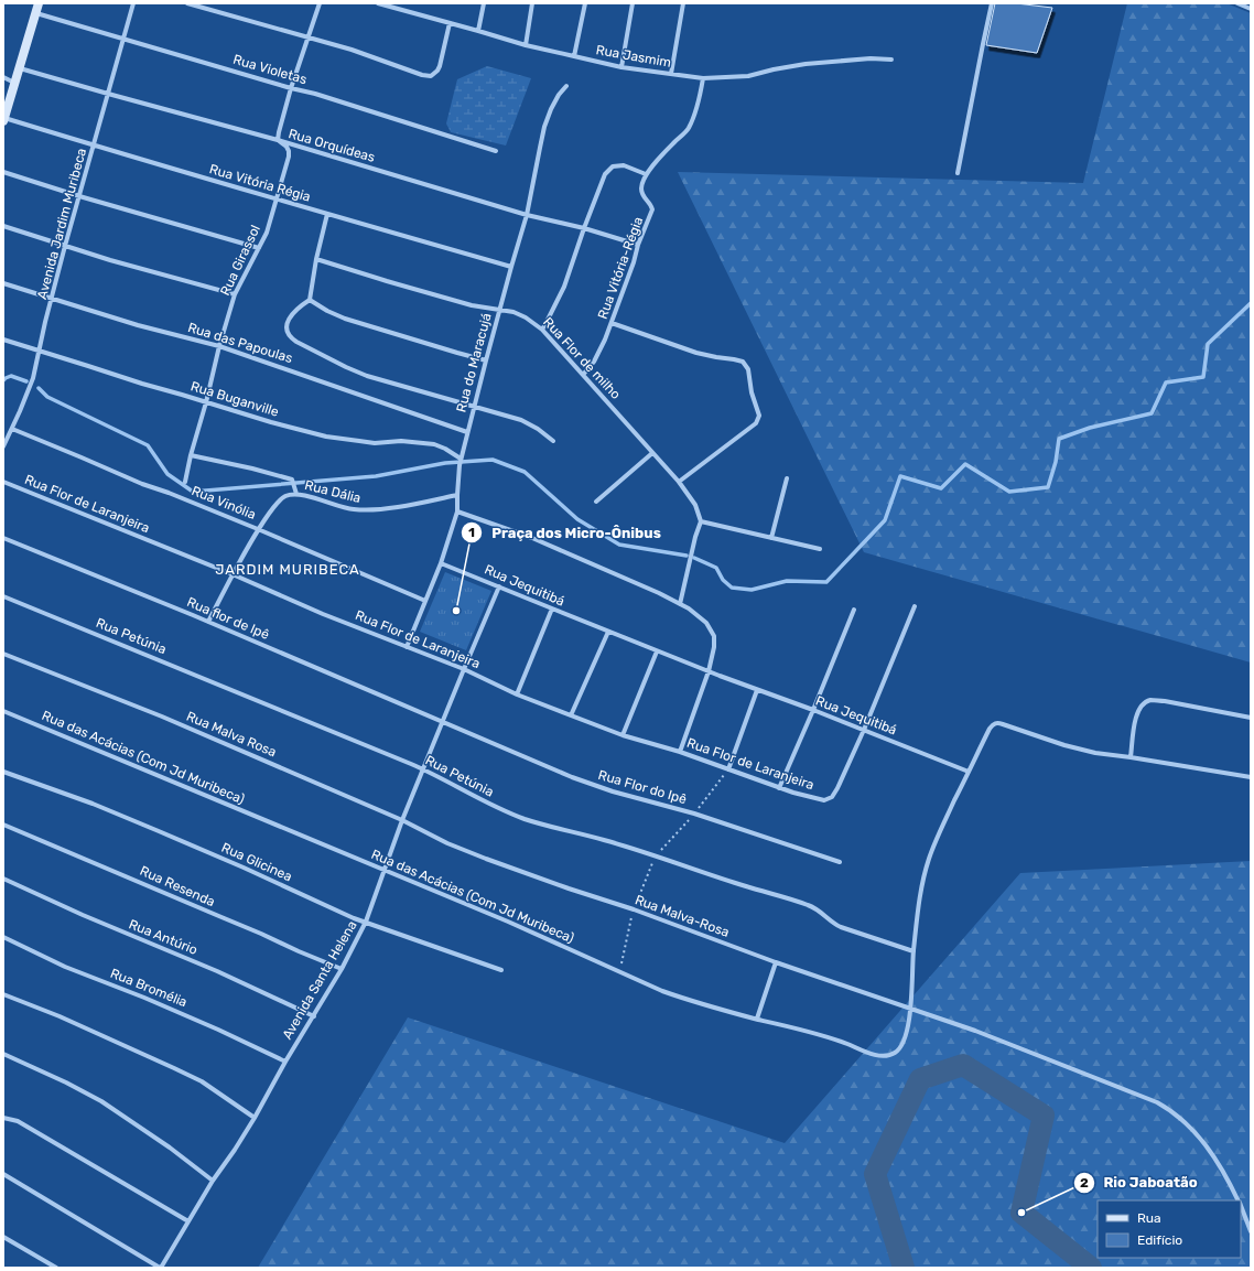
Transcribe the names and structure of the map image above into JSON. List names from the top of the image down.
{
  "streets": {
    "street": [
      "Rua Jasmim",
      "Rua Violetas",
      "Rua Orquídeas",
      "Rua Vitória Régia",
      "Avenida Jardim Muribeca",
      "Rua Girassol",
      "Rua Vitória-Régia",
      "Rua das Papoulas",
      "Rua Flor de milho",
      "Rua do Maracujá",
      "Rua Buganville",
      "Rua Dália",
      "Rua Vinólia",
      "Rua Flor de Laranjeira",
      "Rua Jequitibá",
      "Rua flor de Ipê",
      "Rua Petúnia",
      "Rua Malva Rosa",
      "Rua das Acácias (Com Jd Muribeca)",
      "Rua Flor do Ipê",
      "Rua Glicinea",
      "Rua Resenda",
      "Rua Malva-Rosa",
      "Rua Antúrio",
      "Avenida Santa Helena",
      "Rua Bromélia"
    ]
  },
  "crossings": [
    ["Rua Violetas", "Avenida Jardim Muribeca"],
    ["Rua Orquídeas", "Avenida Jardim Muribeca"],
    ["Rua Orquídeas", "Rua Girassol"],
    ["Rua Orquídeas", "Rua Vitória-Régia"],
    ["Rua Orquídeas", "Rua do Maracujá"],
    ["Rua Vitória Régia", "Avenida Jardim Muribeca"],
    ["Rua Vitória Régia", "Rua Girassol"],
    ["Rua Vitória Régia", "Rua do Maracujá"],
    ["Avenida Jardim Muribeca", "Rua das Papoulas"],
    ["Avenida Jardim Muribeca", "Rua Buganville"],
    ["Avenida Jardim Muribeca", "Rua Vinólia"],
    ["Rua Girassol", "Rua das Papoulas"],
    ["Rua Girassol", "Rua Buganville"],
    ["Rua Girassol", "Rua Dália"],
    ["Rua Vitória-Régia", "Rua Flor de milho"],
    ["Rua das Papoulas", "Rua do Maracujá"],
    ["Rua Flor de milho", "Rua do Maracujá"],
    ["Rua do Maracujá", "Rua Buganville"],
    ["Rua do Maracujá", "Rua Dália"],
    ["Rua do Maracujá", "Rua Vinólia"],
    ["Rua do Maracujá", "Rua Flor de Laranjeira"],
    ["Rua do Maracujá", "Rua Jequitibá"],
    ["Rua Flor de Laranjeira", "Rua Jequitibá"],
    ["Rua Flor de Laranjeira", "Avenida Santa Helena"],
    ["Rua Jequitibá", "Rua das Acácias (Com Jd Muribeca)"],
    ["Rua Jequitibá", "Avenida Santa Helena"],
    ["Rua flor de Ipê", "Rua Flor do Ipê"],
    ["Rua flor de Ipê", "Avenida Santa Helena"],
    ["Rua Petúnia", "Rua das Acácias (Com Jd Muribeca)"],
    ["Rua Petúnia", "Avenida Santa Helena"],
    ["Rua Malva Rosa", "Rua Malva-Rosa"],
    ["Rua Malva Rosa", "Avenida Santa Helena"],
    ["Rua das Acácias (Com Jd Muribeca)", "Rua Malva-Rosa"],
    ["Rua das Acácias (Com Jd Muribeca)", "Avenida Santa Helena"],
    ["Rua Flor do Ipê", "Avenida Santa Helena"],
    ["Rua Glicinea", "Avenida Santa Helena"],
    ["Rua Resenda", "Avenida Santa Helena"],
    ["Rua Antúrio", "Avenida Santa Helena"],
    ["Avenida Santa Helena", "Rua Bromélia"]
  ],
  "districts": ["JARDIM MURIBECA"],
  "places": ["Praça dos Micro-Ônibus", "Rio Jaboatão"],
  "legend": ["Rua", "Edifício"]
}
